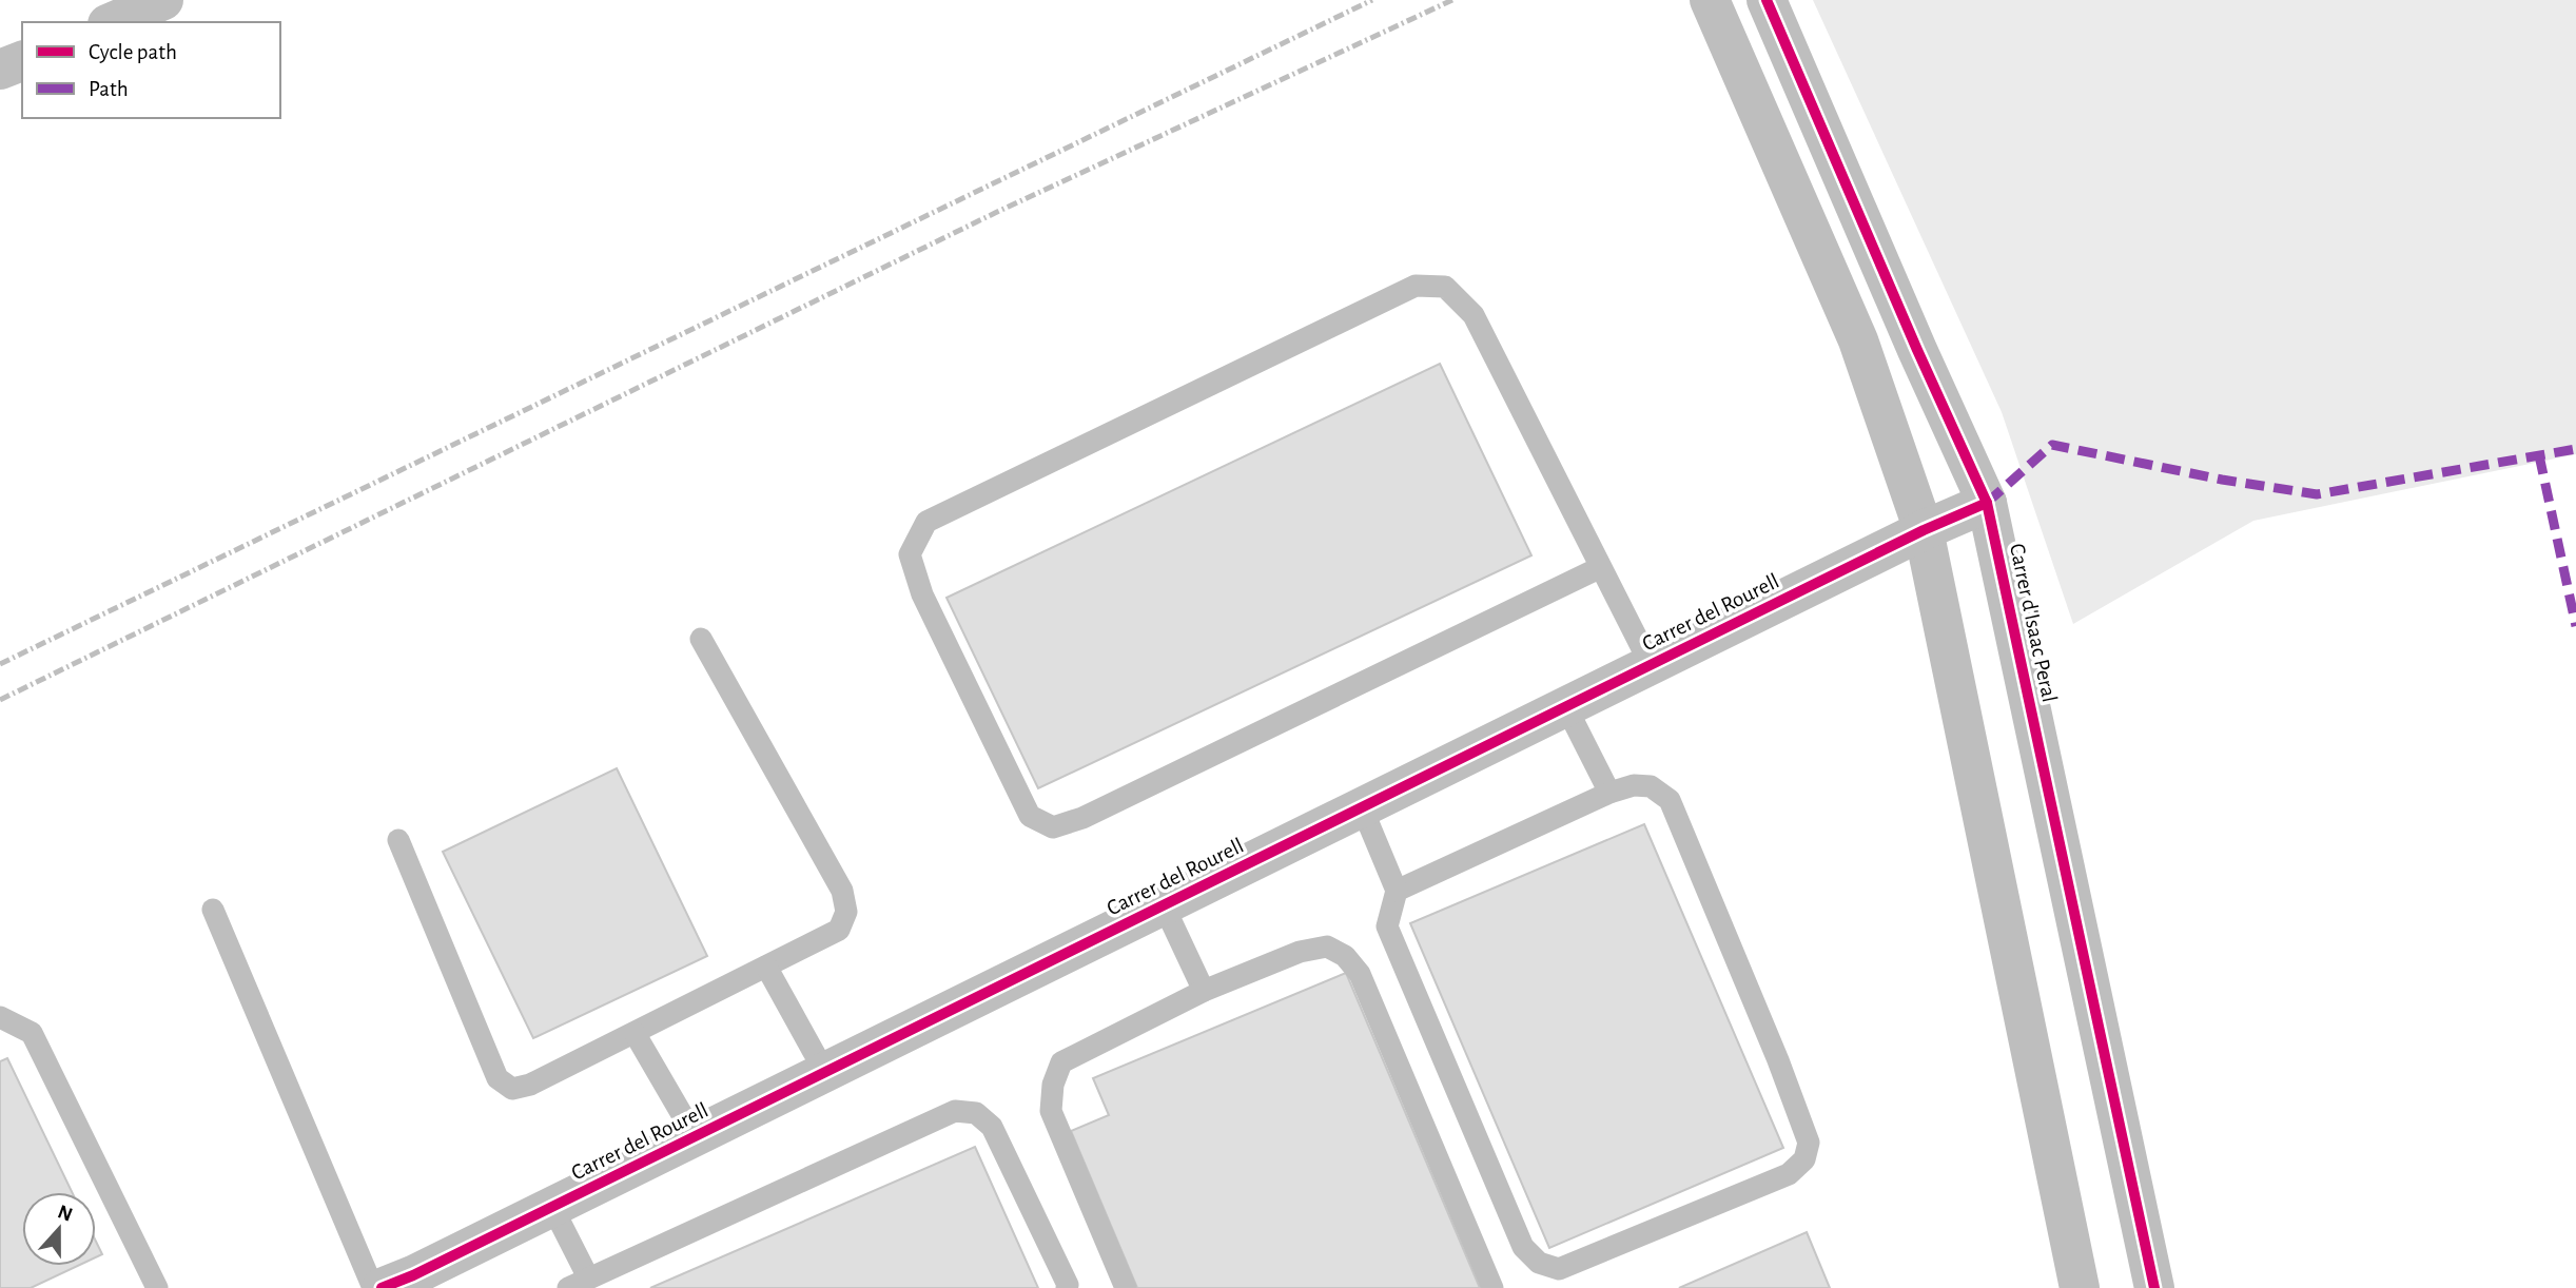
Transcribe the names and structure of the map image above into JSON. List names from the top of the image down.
{
  "streets": {
    "street": ["Carrer del Rourell", "Carrer d'Isaac Peral"]
  },
  "crossings": [
    ["Carrer del Rourell", "Carrer d'Isaac Peral"]
  ],
  "legend": ["Cycle path", "Path"],
  "north": "top"
}
